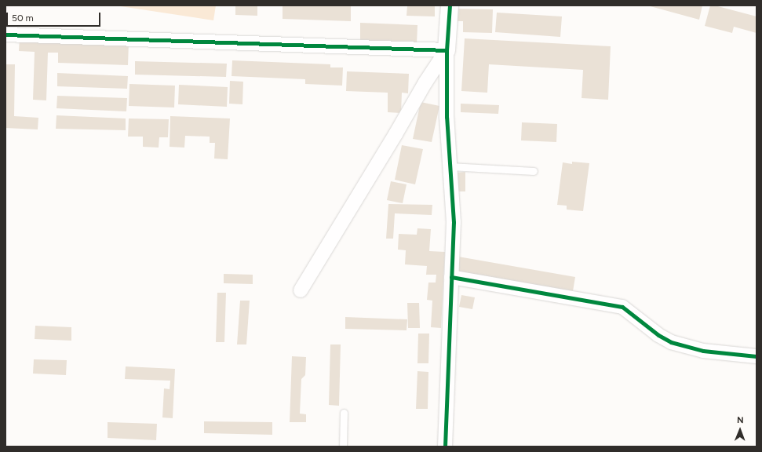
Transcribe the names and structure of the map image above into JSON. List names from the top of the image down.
{
  "scale_bar": "50 m",
  "north": "top"
}
